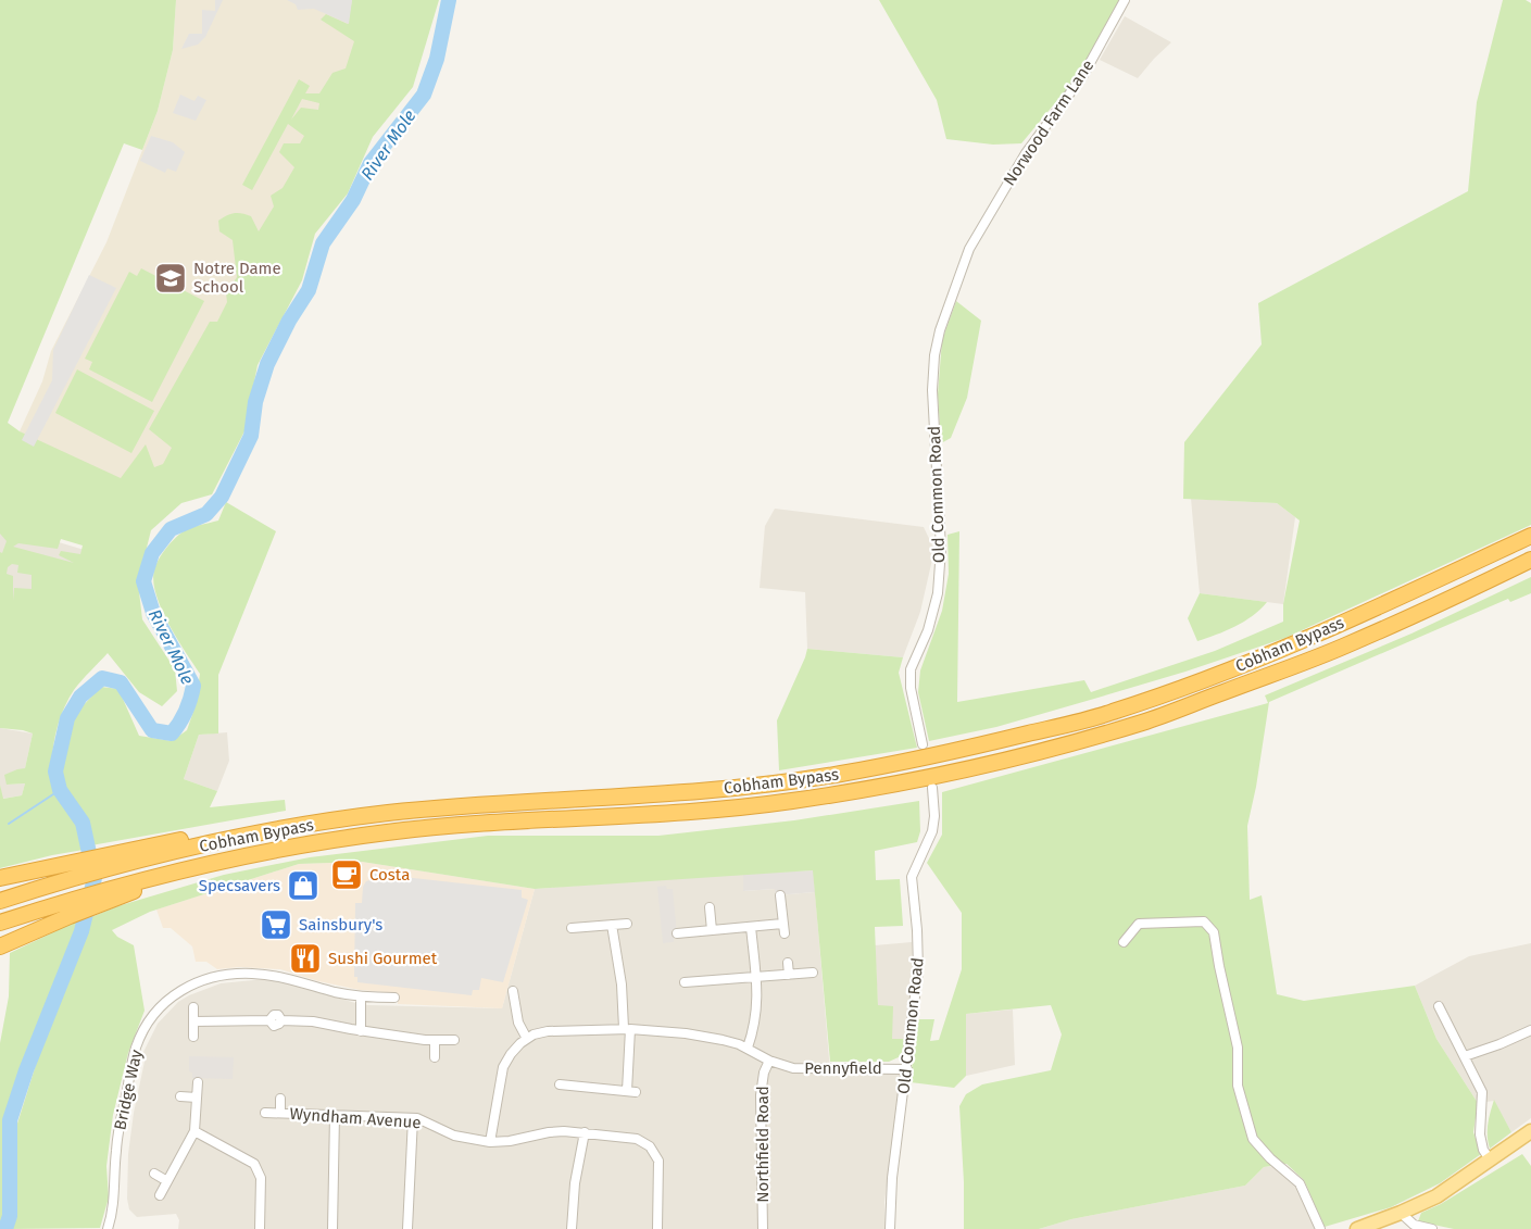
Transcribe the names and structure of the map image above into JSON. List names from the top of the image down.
{
  "streets": {
    "highway": ["Cobham Bypass"],
    "street": [
      "Norwood Farm Lane",
      "Old Common Road",
      "Pennyfield",
      "Bridge Way",
      "Wyndham Avenue",
      "Northfield Road"
    ]
  },
  "crossings": [
    ["Norwood Farm Lane", "Old Common Road"],
    ["Old Common Road", "Pennyfield"],
    ["Pennyfield", "Northfield Road"]
  ],
  "water": ["River Mole"],
  "places": {
    "school or university": ["Notre Dame School"],
    "cafe": ["Costa"],
    "shop": ["Specsavers"],
    "supermarket": ["Sainsbury's"],
    "restaurant": ["Sushi Gourmet"]
  }
}
